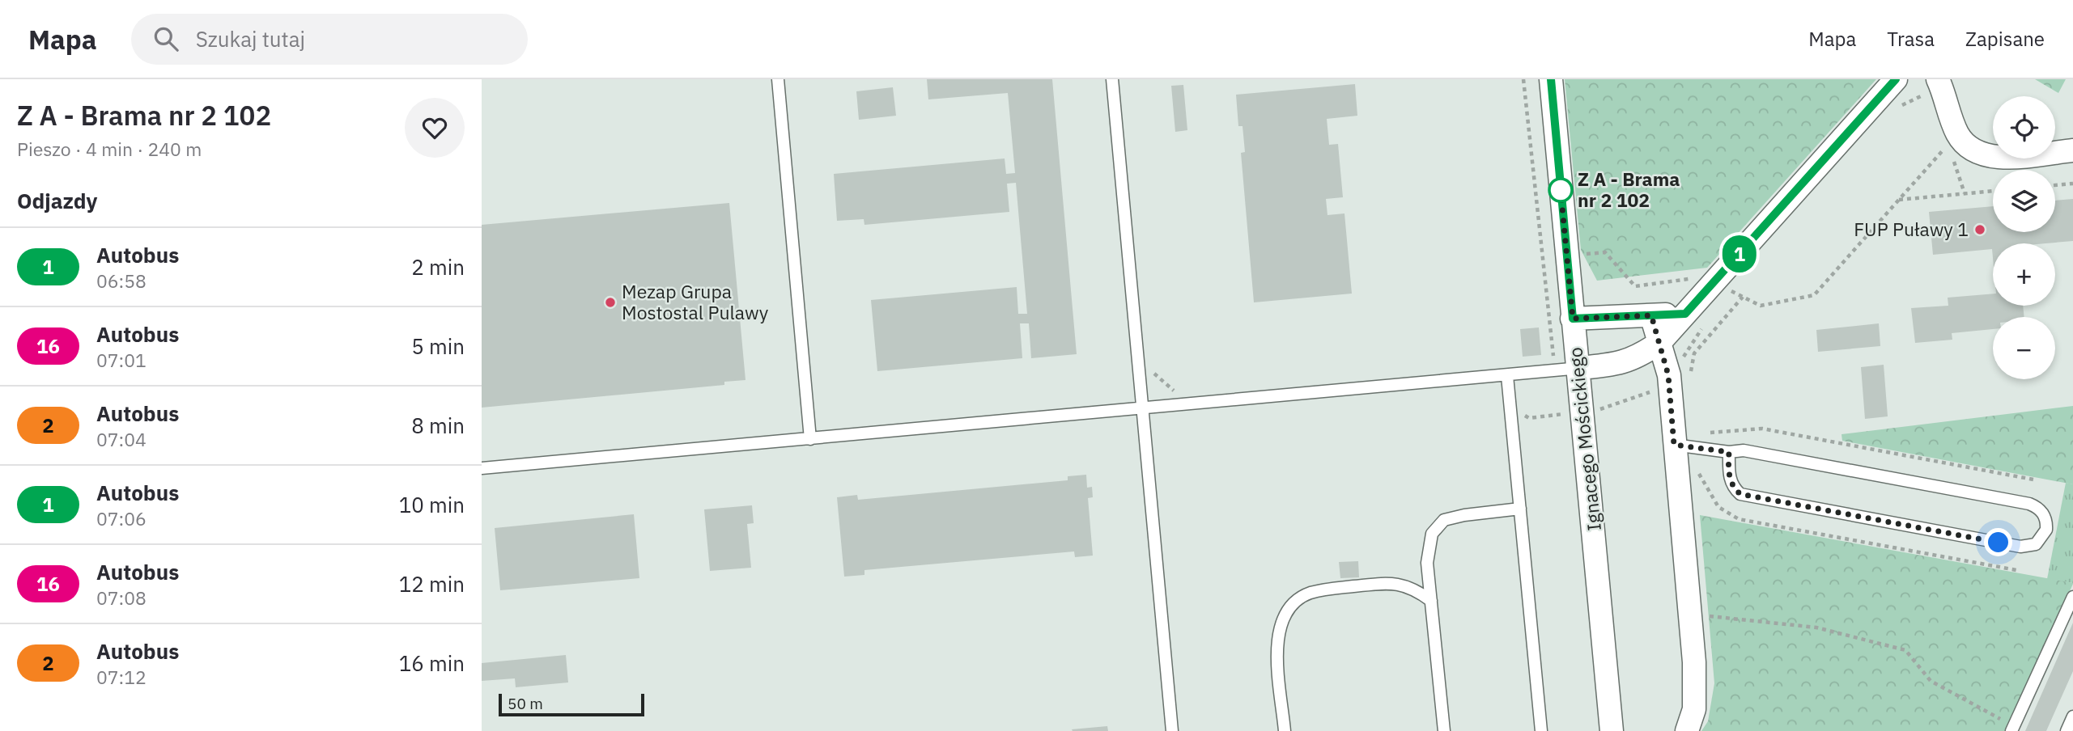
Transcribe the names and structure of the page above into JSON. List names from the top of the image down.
{
  "streets": {
    "street": ["Ignacego Mościckiego"]
  },
  "places": ["Z A - Brama nr 2 102", "FUP Puławy 1", "Mezap Grupa Mostostal Pulawy"],
  "lines": ["bus line 1"],
  "scale_bar": "50 m",
  "page": {
    "header": "Mapa",
    "search": "Szukaj tutaj",
    "nav": ["Mapa", "Trasa", "Zapisane"],
    "heading": [
      ["Z A - Brama nr 2 102", "Pieszo · 4 min · 240 m"],
      "Odjazdy"
    ],
    "on_map": "1",
    "map_buttons": ["+", "−"],
    "list": [
      {
        "mark": "1",
        "name": "Autobus",
        "note": "06:58",
        "value": "2 min"
      },
      {
        "mark": "16",
        "name": "Autobus",
        "note": "07:01",
        "value": "5 min"
      },
      {
        "mark": "2",
        "name": "Autobus",
        "note": "07:04",
        "value": "8 min"
      },
      {
        "mark": "1",
        "name": "Autobus",
        "note": "07:06",
        "value": "10 min"
      },
      {
        "mark": "16",
        "name": "Autobus",
        "note": "07:08",
        "value": "12 min"
      },
      {
        "mark": "2",
        "name": "Autobus",
        "note": "07:12",
        "value": "16 min"
      }
    ],
    "scale": "50 m"
  }
}
